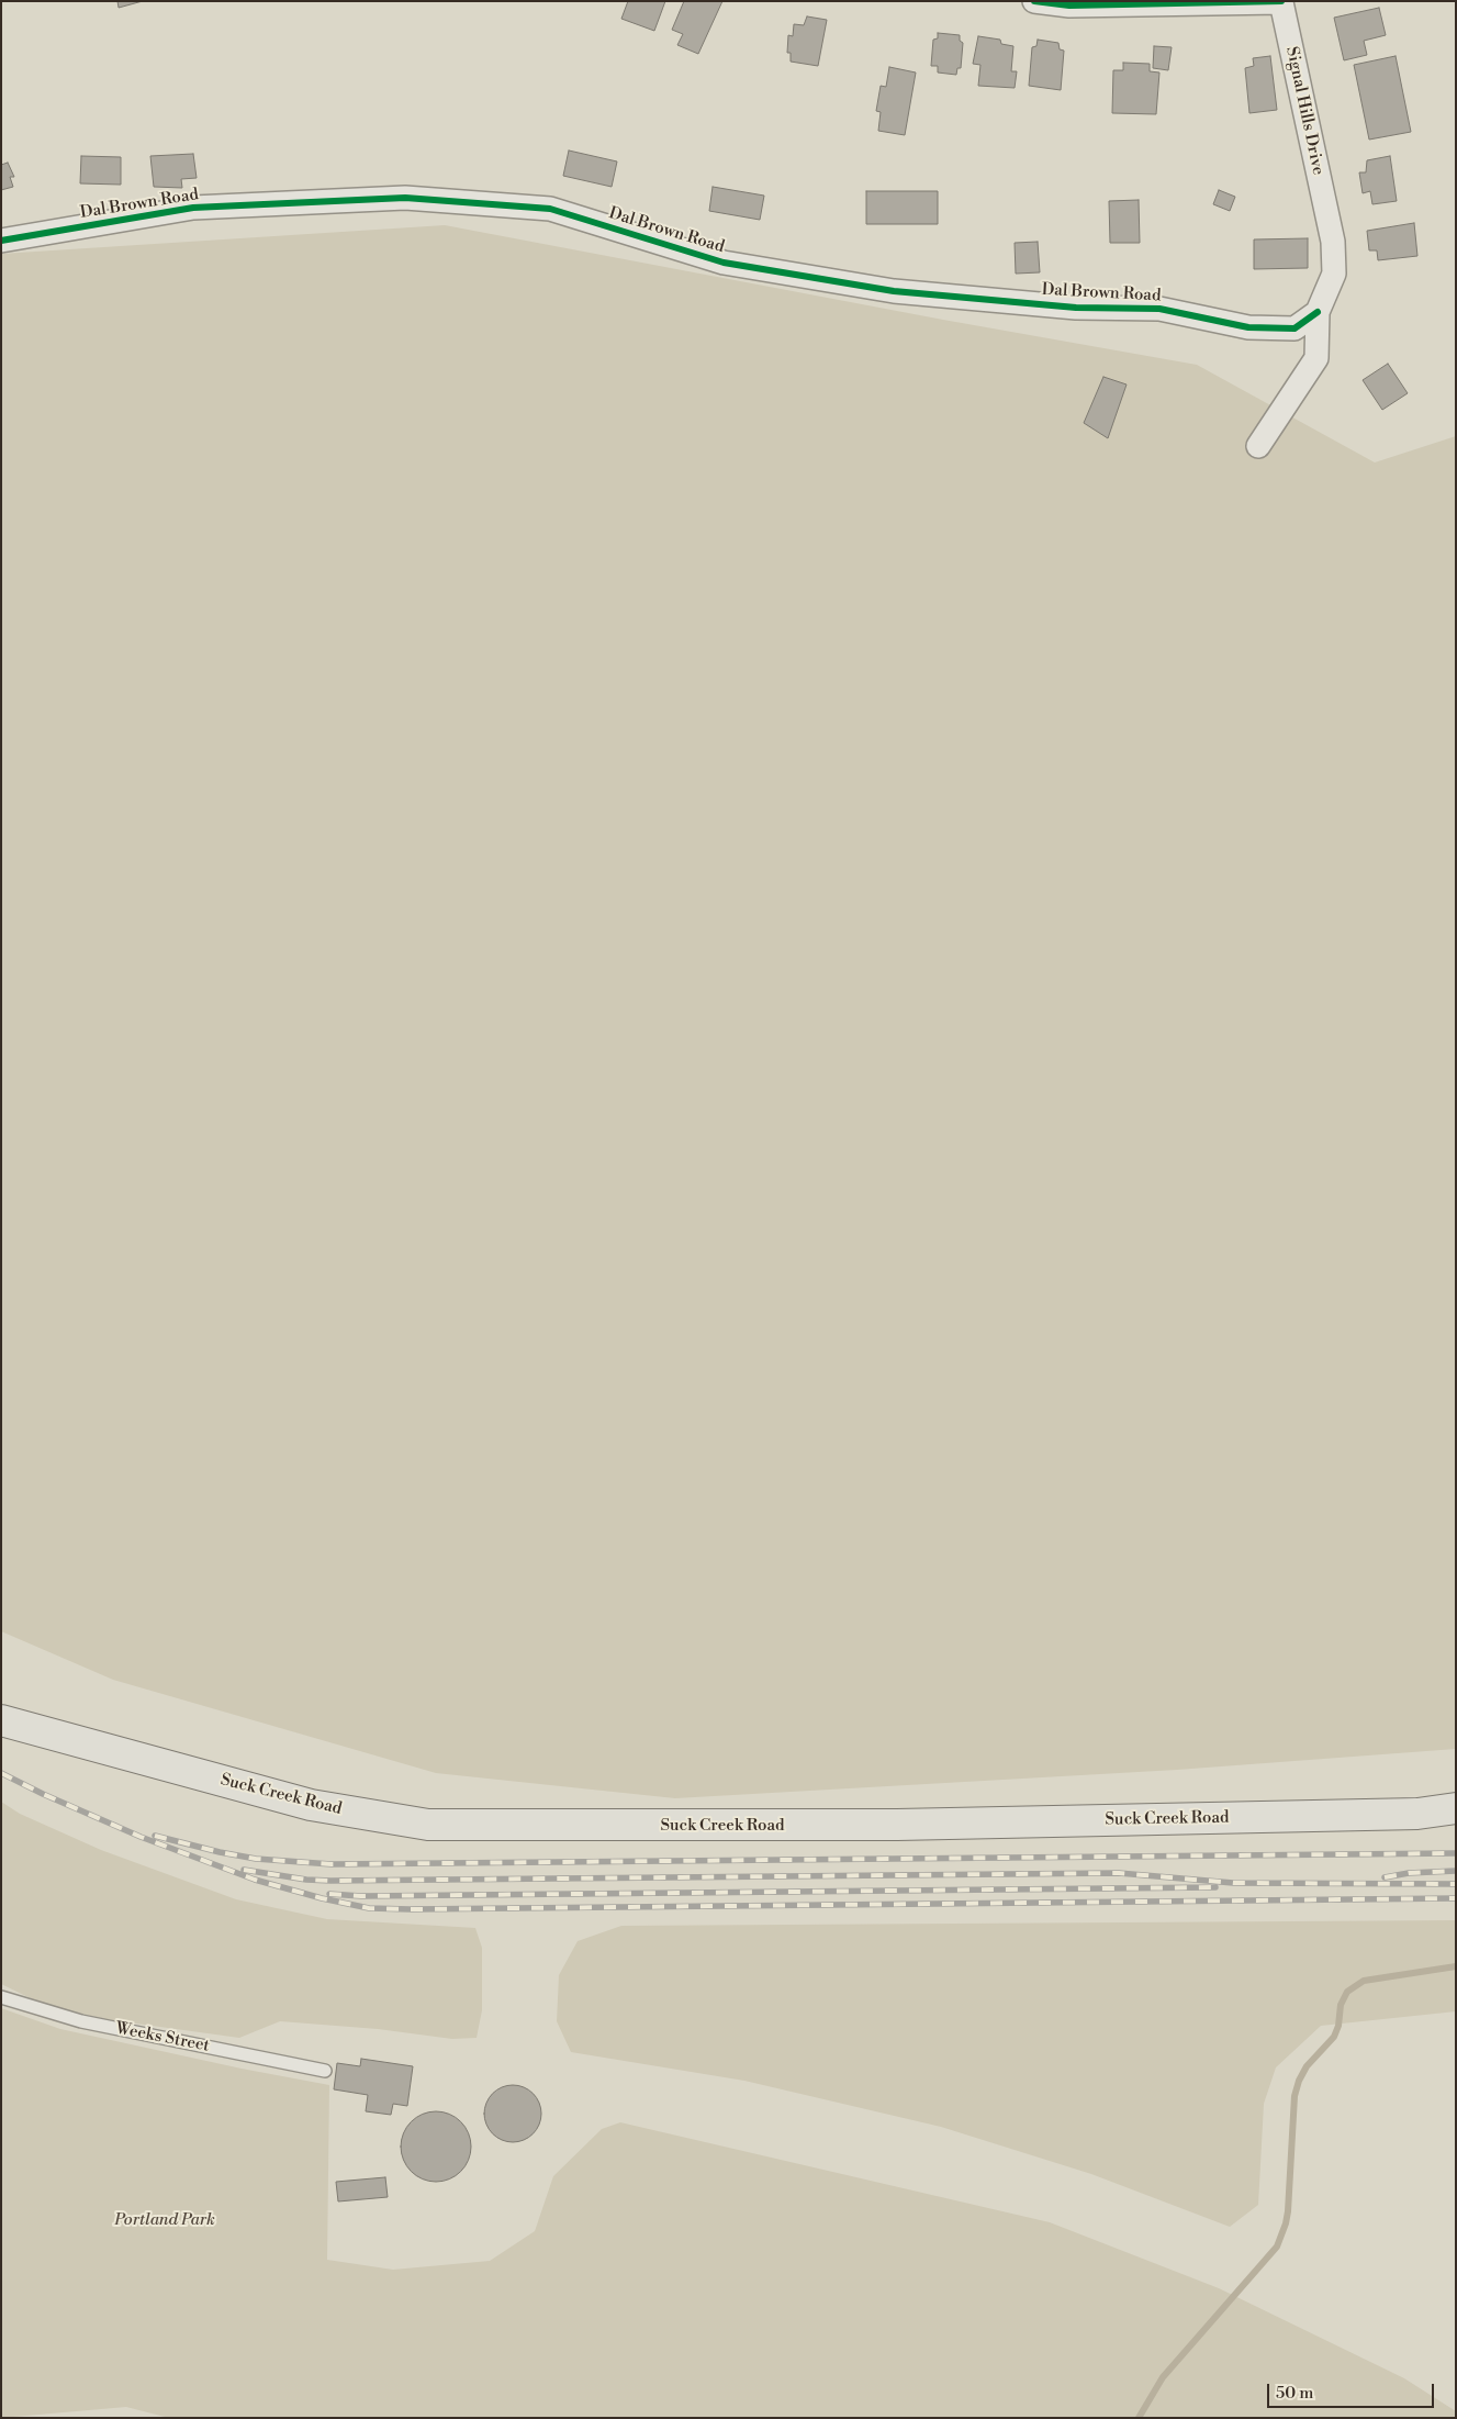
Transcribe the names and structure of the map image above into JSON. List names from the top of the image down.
{
  "streets": {
    "main road": ["Suck Creek Road"],
    "street": ["Signal Hills Drive", "Dal Brown Road"],
    "lane": ["Weeks Street"]
  },
  "crossings": [
    ["Signal Hills Drive", "Dal Brown Road"]
  ],
  "parks": ["Portland Park"],
  "scale_bar": "50 m"
}
